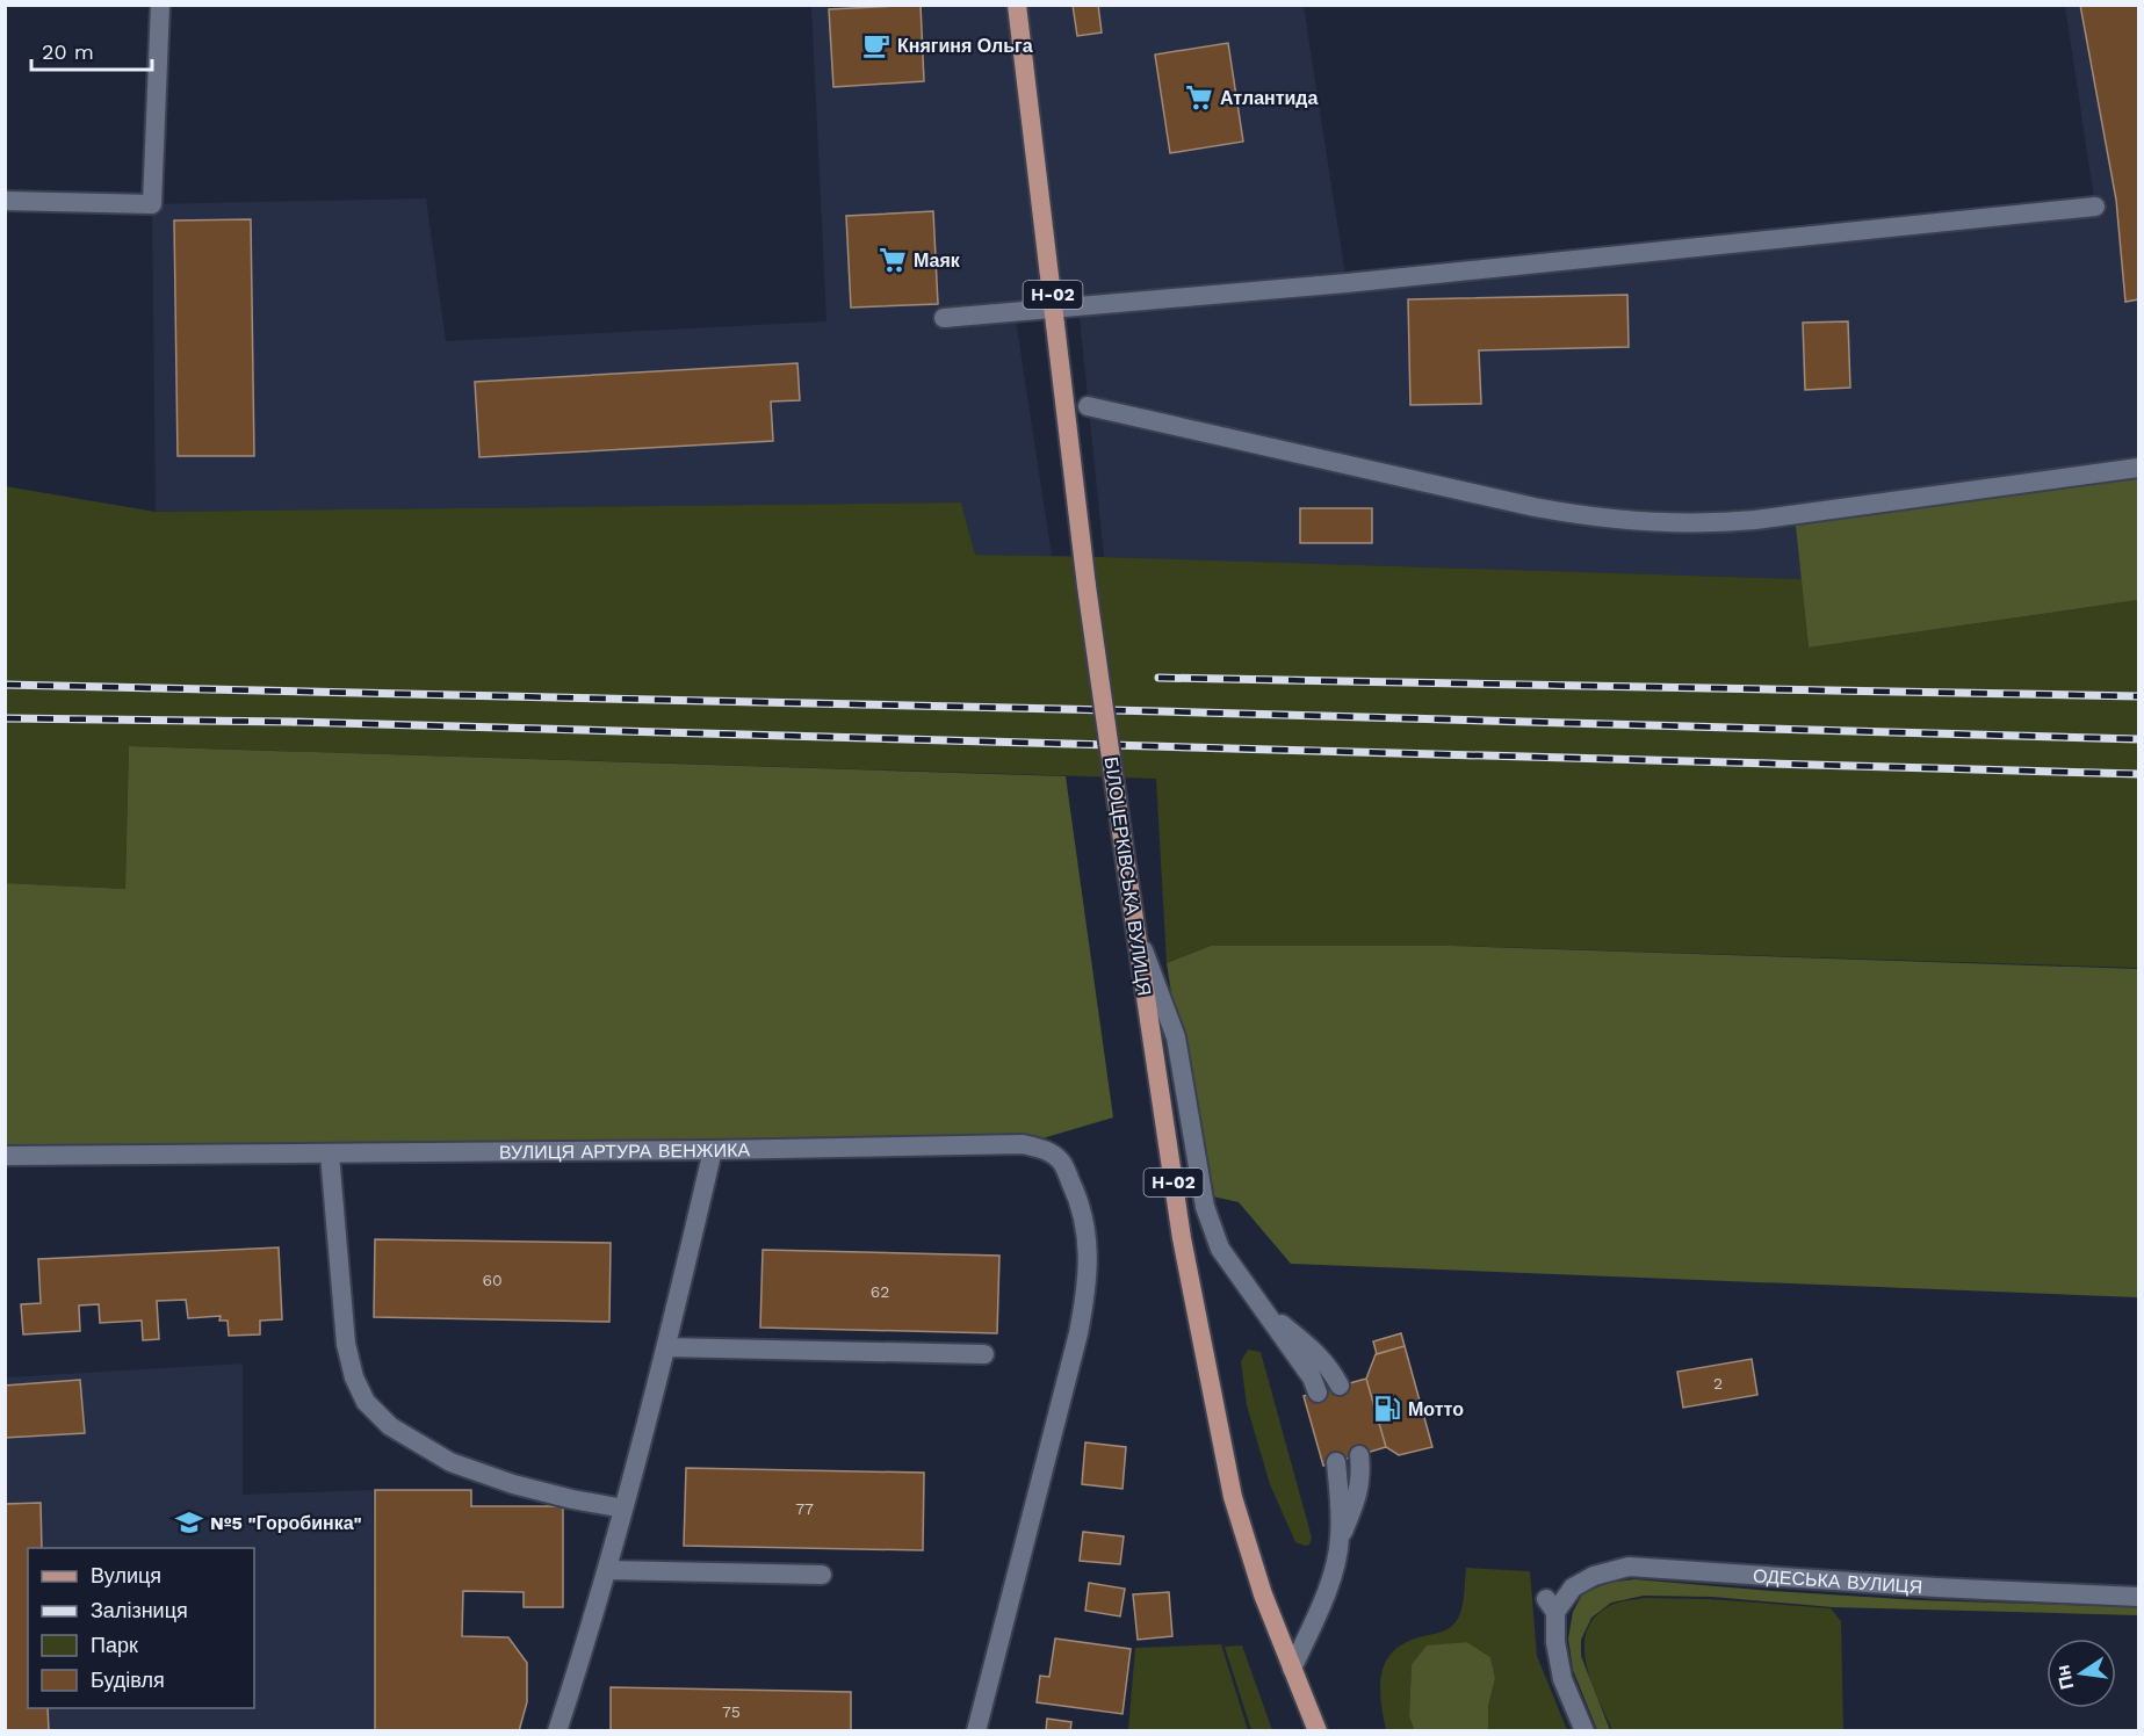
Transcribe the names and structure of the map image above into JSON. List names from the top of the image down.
{
  "streets": {
    "main road": ["Н-02", "БІЛОЦЕРКІВСЬКА ВУЛИЦЯ"],
    "street": ["ВУЛИЦЯ АРТУРА ВЕНЖИКА", "ОДЕСЬКА ВУЛИЦЯ"]
  },
  "places": {
    "cafe": ["Княгиня Ольга"],
    "supermarket": ["Атлантида", "Маяк"],
    "fuel station": ["Мотто"],
    "school or university": ["№5 \"Горобинка\""]
  },
  "house_numbers": [
    "60",
    "62",
    "2",
    "77",
    "75"
  ],
  "legend": [
    "Вулиця",
    "Залізниця",
    "Парк",
    "Будівля"
  ],
  "scale_bar": "20 m",
  "north": "left"
}
